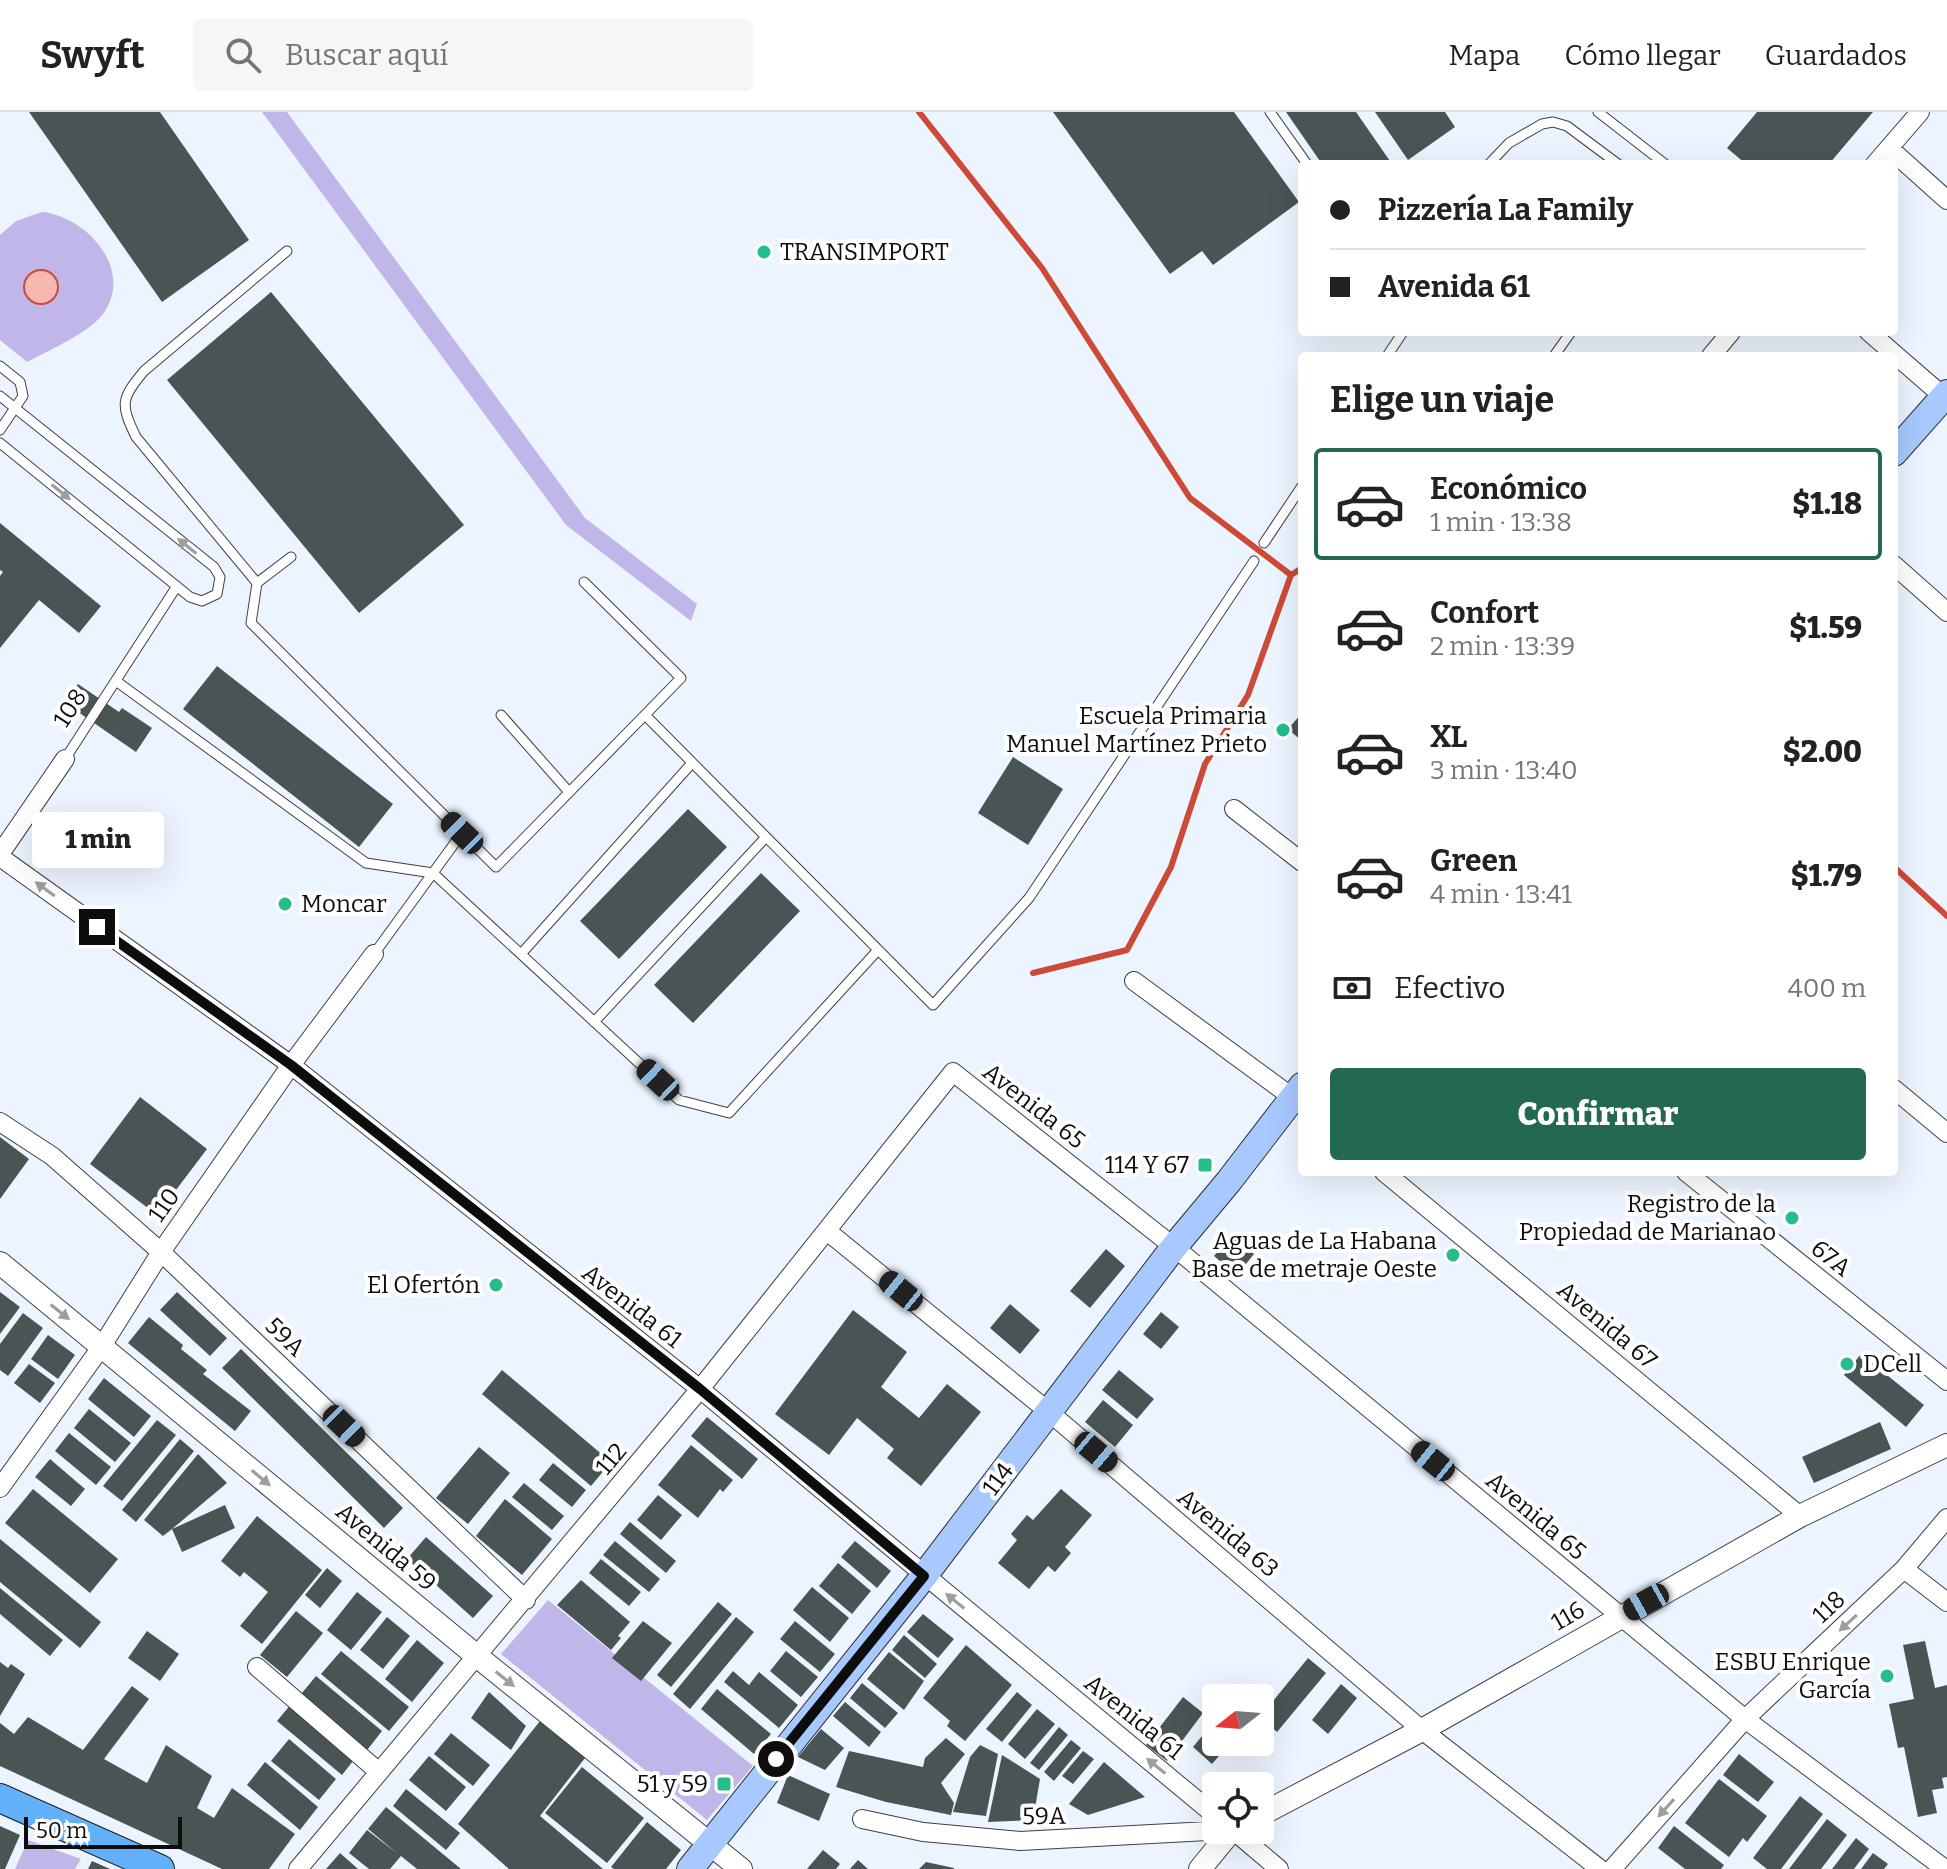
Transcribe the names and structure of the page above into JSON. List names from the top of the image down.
{
  "streets": {
    "main road": ["114"],
    "street": [
      "108",
      "Avenida 65",
      "110",
      "67A",
      "Avenida 61",
      "Avenida 67",
      "59A",
      "112",
      "Avenida 63",
      "Avenida 59",
      "118",
      "116"
    ]
  },
  "crossings": [
    ["108", "Avenida 61"],
    ["Avenida 65", "112"],
    ["Avenida 65", "114"],
    ["Avenida 65", "118"],
    ["Avenida 65", "116"],
    ["110", "Avenida 61"],
    ["110", "59A"],
    ["110", "Avenida 59"],
    ["Avenida 61", "112"],
    ["Avenida 61", "114"],
    ["Avenida 67", "116"],
    ["59A", "112"],
    ["112", "Avenida 63"],
    ["112", "Avenida 59"],
    ["114", "Avenida 63"],
    ["114", "Avenida 59"],
    ["Avenida 63", "116"]
  ],
  "one_way": ["Avenida 61", "Avenida 59", "118"],
  "places": {
    "other": [
      "TRANSIMPORT",
      "Escuela Primaria Manuel Martínez Prieto",
      "Moncar",
      "Registro de la Propiedad de Marianao",
      "Aguas de La Habana Base de metraje Oeste",
      "El Ofertón",
      "DCell",
      "ESBU Enrique García"
    ],
    "transit": ["114 Y 67", "51 y 59"]
  },
  "scale_bar": "50 m",
  "north": "left",
  "page": {
    "header": "Swyft",
    "search": "Buscar aquí",
    "nav": ["Mapa", "Cómo llegar", "Guardados"],
    "banner": ["Pizzería La Family", "Avenida 61"],
    "heading": "Elige un viaje",
    "list": [
      {
        "name": "Económico",
        "note": "1 min · 13:38",
        "value": "$1.18"
      },
      {
        "name": "Confort",
        "note": "2 min · 13:39",
        "value": "$1.59"
      },
      {
        "name": "XL",
        "note": "3 min · 13:40",
        "value": "$2.00"
      },
      {
        "name": "Green",
        "note": "4 min · 13:41",
        "value": "$1.79"
      }
    ],
    "bubble": "1 min",
    "pay": ["Efectivo", "400 m"],
    "buttons": "Confirmar",
    "scale": "50 m"
  }
}
